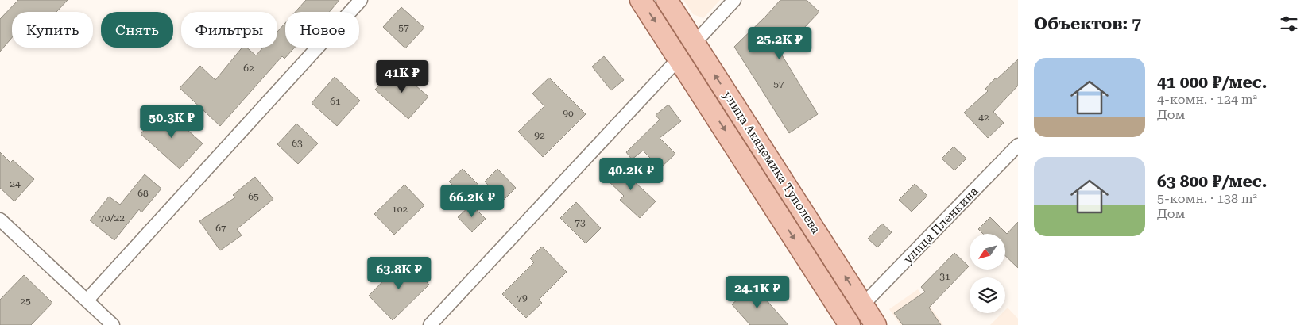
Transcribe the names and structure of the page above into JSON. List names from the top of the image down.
{
  "streets": {
    "main road": ["улица Академика Туполева"],
    "street": ["улица Пленкина"]
  },
  "crossings": [
    ["улица Академика Туполева", "улица Пленкина"]
  ],
  "house_numbers": [
    "57",
    "62",
    "57",
    "61",
    "90",
    "42",
    "92",
    "63",
    "24",
    "68",
    "65",
    "102",
    "70/22",
    "73",
    "67",
    "31",
    "79",
    "25"
  ],
  "north": "bottom left",
  "page": {
    "heading": "Объектов: 7",
    "chip": [
      "Купить",
      "Снять",
      "Фильтры",
      "Новое"
    ],
    "price": [
      "25.2K ₽",
      "41K ₽",
      "50.3K ₽",
      "40.2K ₽",
      "66.2K ₽",
      "63.8K ₽",
      "24.1K ₽"
    ],
    "list": [
      {
        "name": "41 000 ₽/мес.",
        "note": "4-комн. · 124 m² · Дом"
      },
      {
        "name": "63 800 ₽/мес.",
        "note": "5-комн. · 138 m² · Дом"
      }
    ]
  }
}
